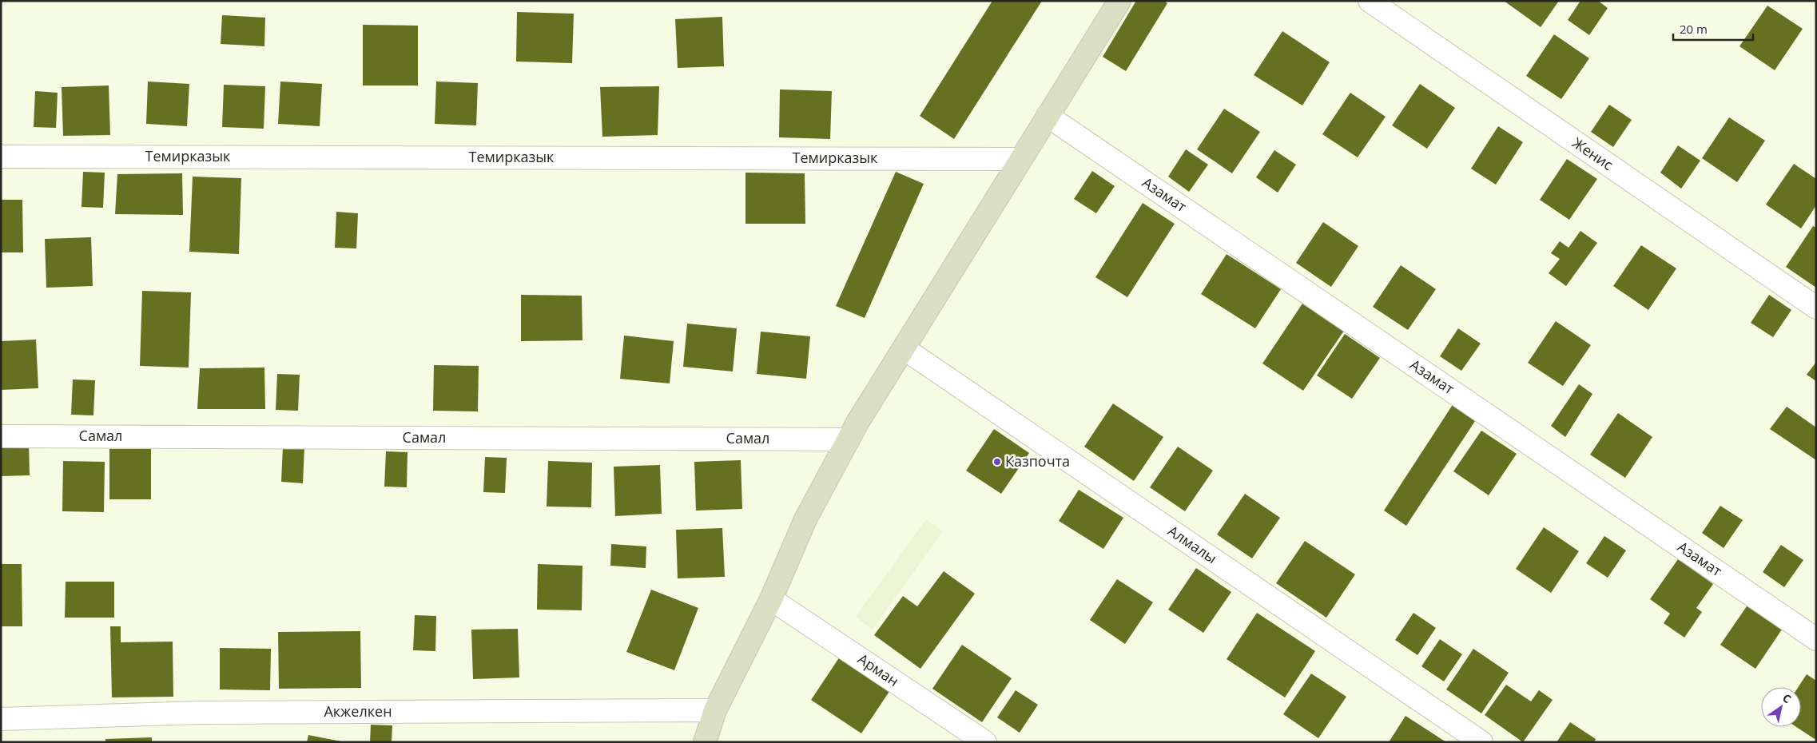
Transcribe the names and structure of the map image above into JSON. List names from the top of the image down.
{
  "streets": {
    "street": [
      "Женис",
      "Темирказык",
      "Азамат",
      "Самал",
      "Алмалы",
      "Арман",
      "Акжелкен"
    ]
  },
  "places": ["Казпочта"],
  "scale_bar": "20 m",
  "north": "top right"
}
